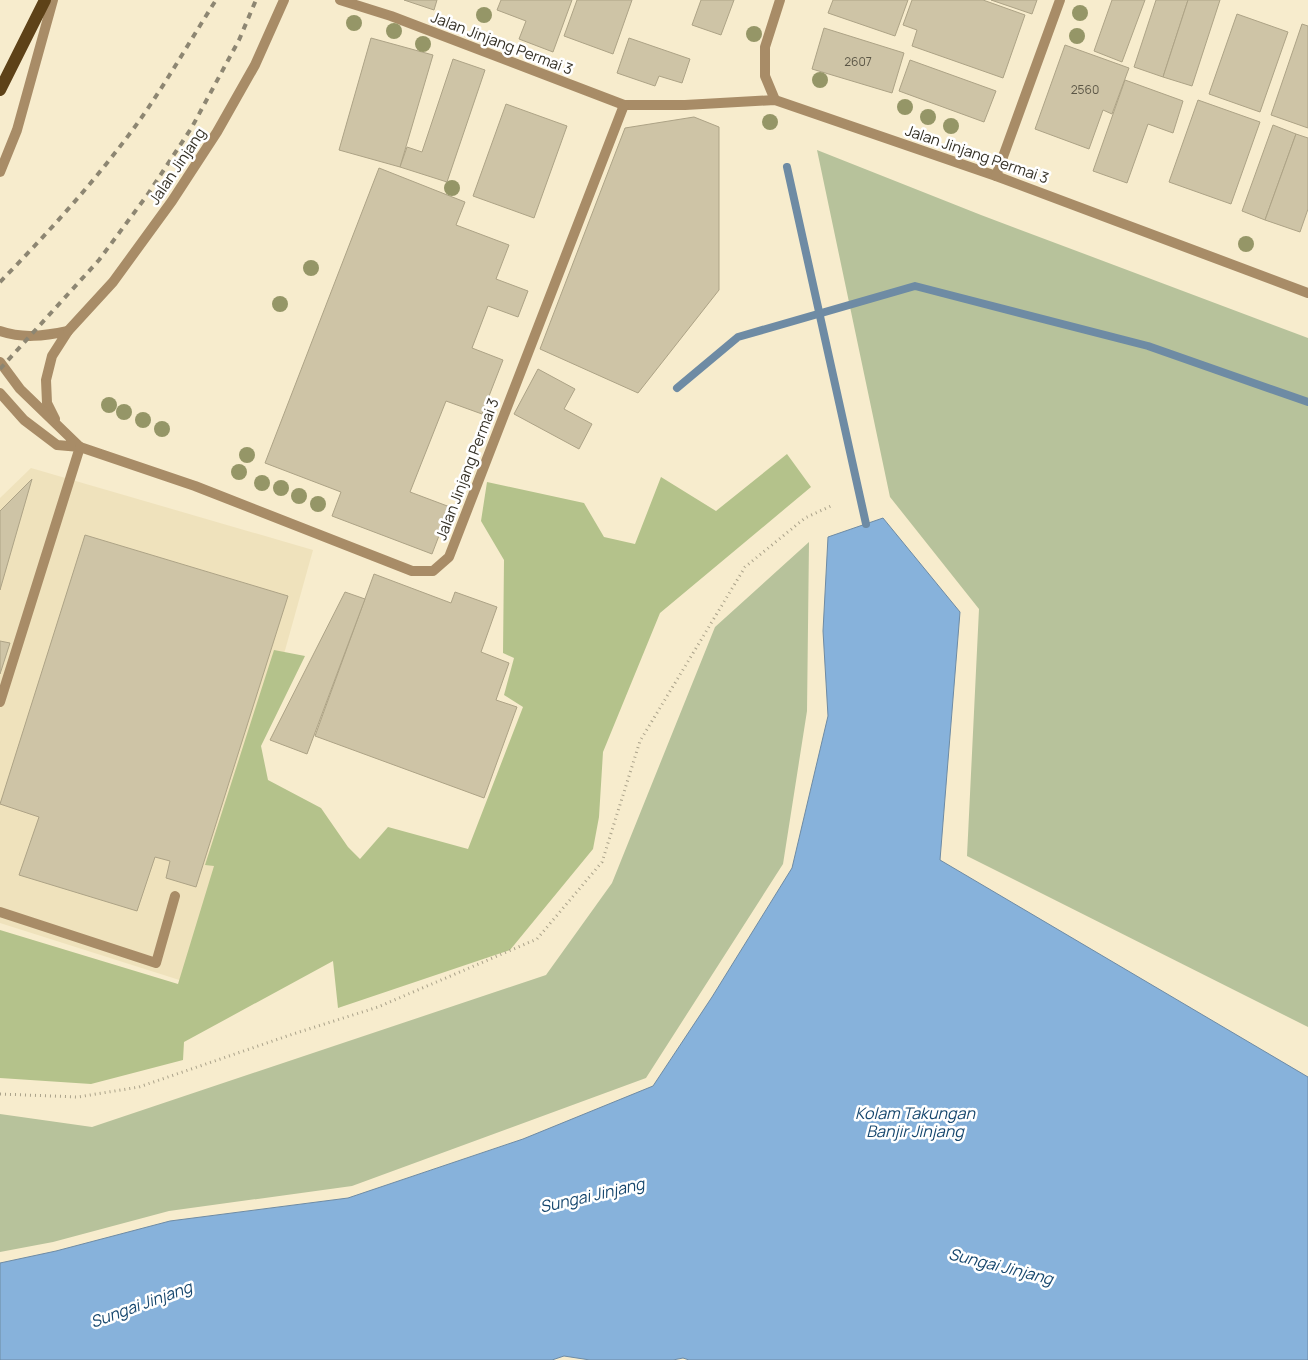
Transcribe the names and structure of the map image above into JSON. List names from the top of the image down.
{
  "streets": {
    "street": ["Jalan Jinjang Permai 3", "Jalan Jinjang"]
  },
  "water": ["Kolam Takungan Banjir Jinjang", "Sungai Jinjang"],
  "house_numbers": ["2607", "2560"]
}
